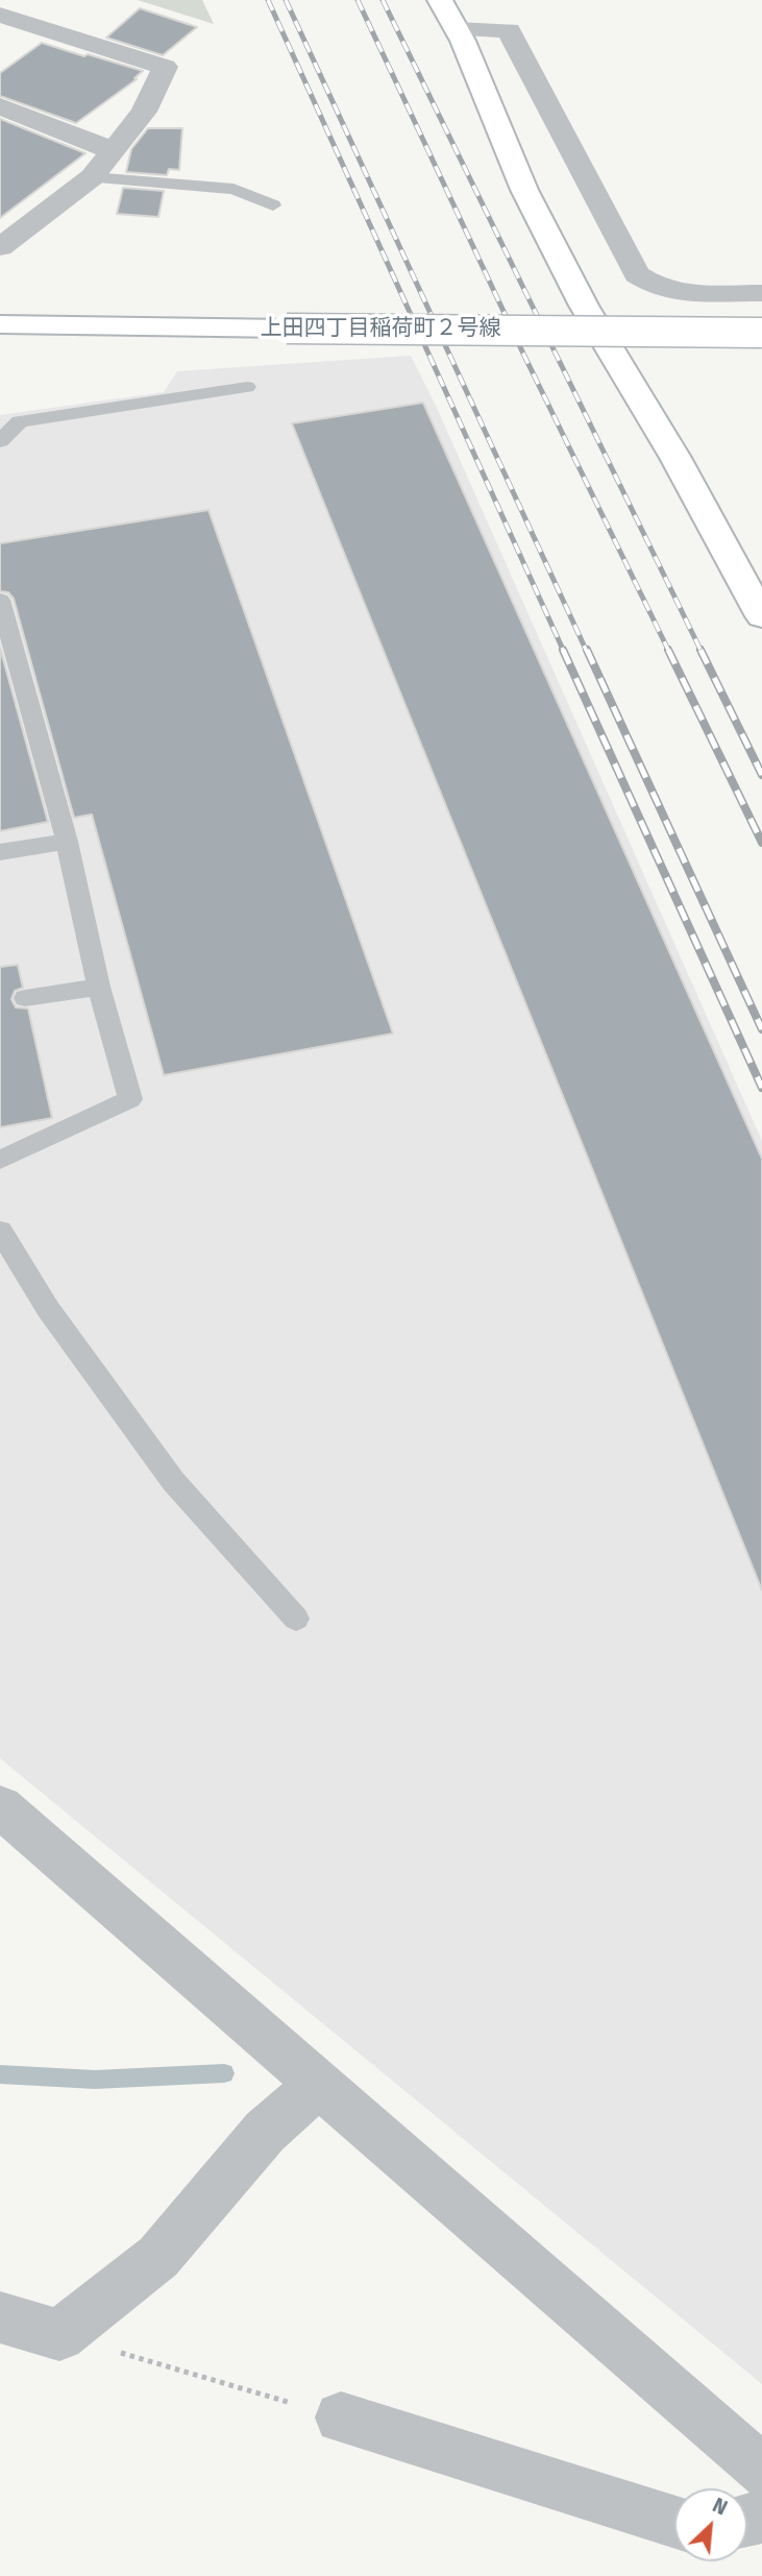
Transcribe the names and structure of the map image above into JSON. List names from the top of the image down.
{
  "streets": {
    "street": ["上田四丁目稲荷町２号線"]
  },
  "north": "top right"
}
